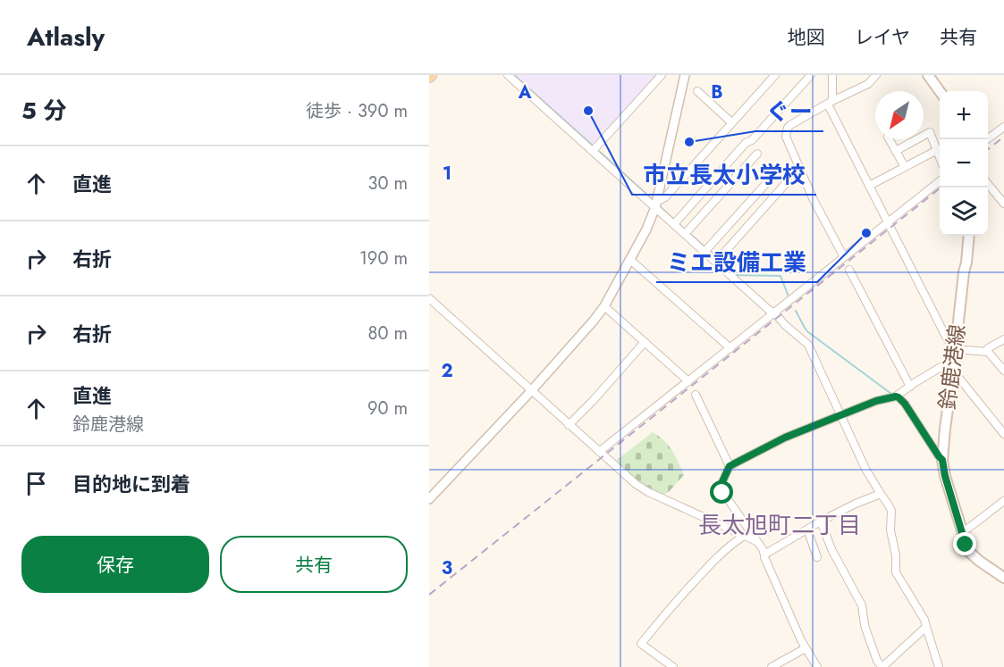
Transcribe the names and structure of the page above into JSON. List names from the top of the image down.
{
  "streets": {
    "main road": ["鈴鹿港線"]
  },
  "districts": ["長太旭町二丁目"],
  "places": ["市立長太小学校", "ぐー", "ミエ設備工業"],
  "north": "bottom left",
  "page": {
    "header": "Atlasly",
    "nav": ["地図", "レイヤ", "共有"],
    "heading": ["5 分", "徒歩 · 390 m"],
    "map_buttons": ["+", "−"],
    "list": [
      ["直進", "30 m"],
      ["右折", "190 m"],
      ["右折", "80 m"],
      ["直進", "鈴鹿港線", "90 m"],
      "目的地に到着"
    ],
    "buttons": ["保存", "共有"]
  },
  "grid": {
    "columns": ["A", "B"],
    "rows": ["1", "2", "3"]
  }
}
